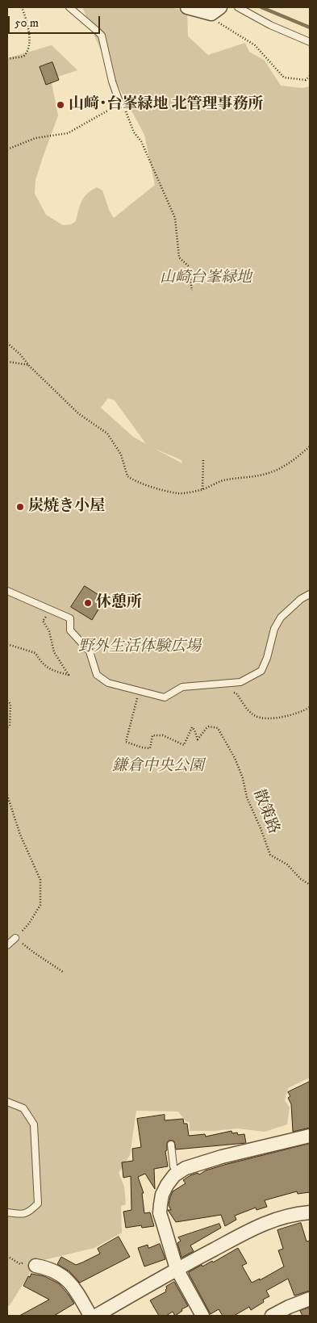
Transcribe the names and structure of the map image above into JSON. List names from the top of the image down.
{
  "streets": {
    "path": ["散策路"]
  },
  "parks": ["山崎台峯緑地", "野外生活体験広場", "鎌倉中央公園"],
  "places": ["山﨑･台峯緑地 北管理事務所", "炭焼き小屋", "休憩所"],
  "scale_bar": "50 m"
}
